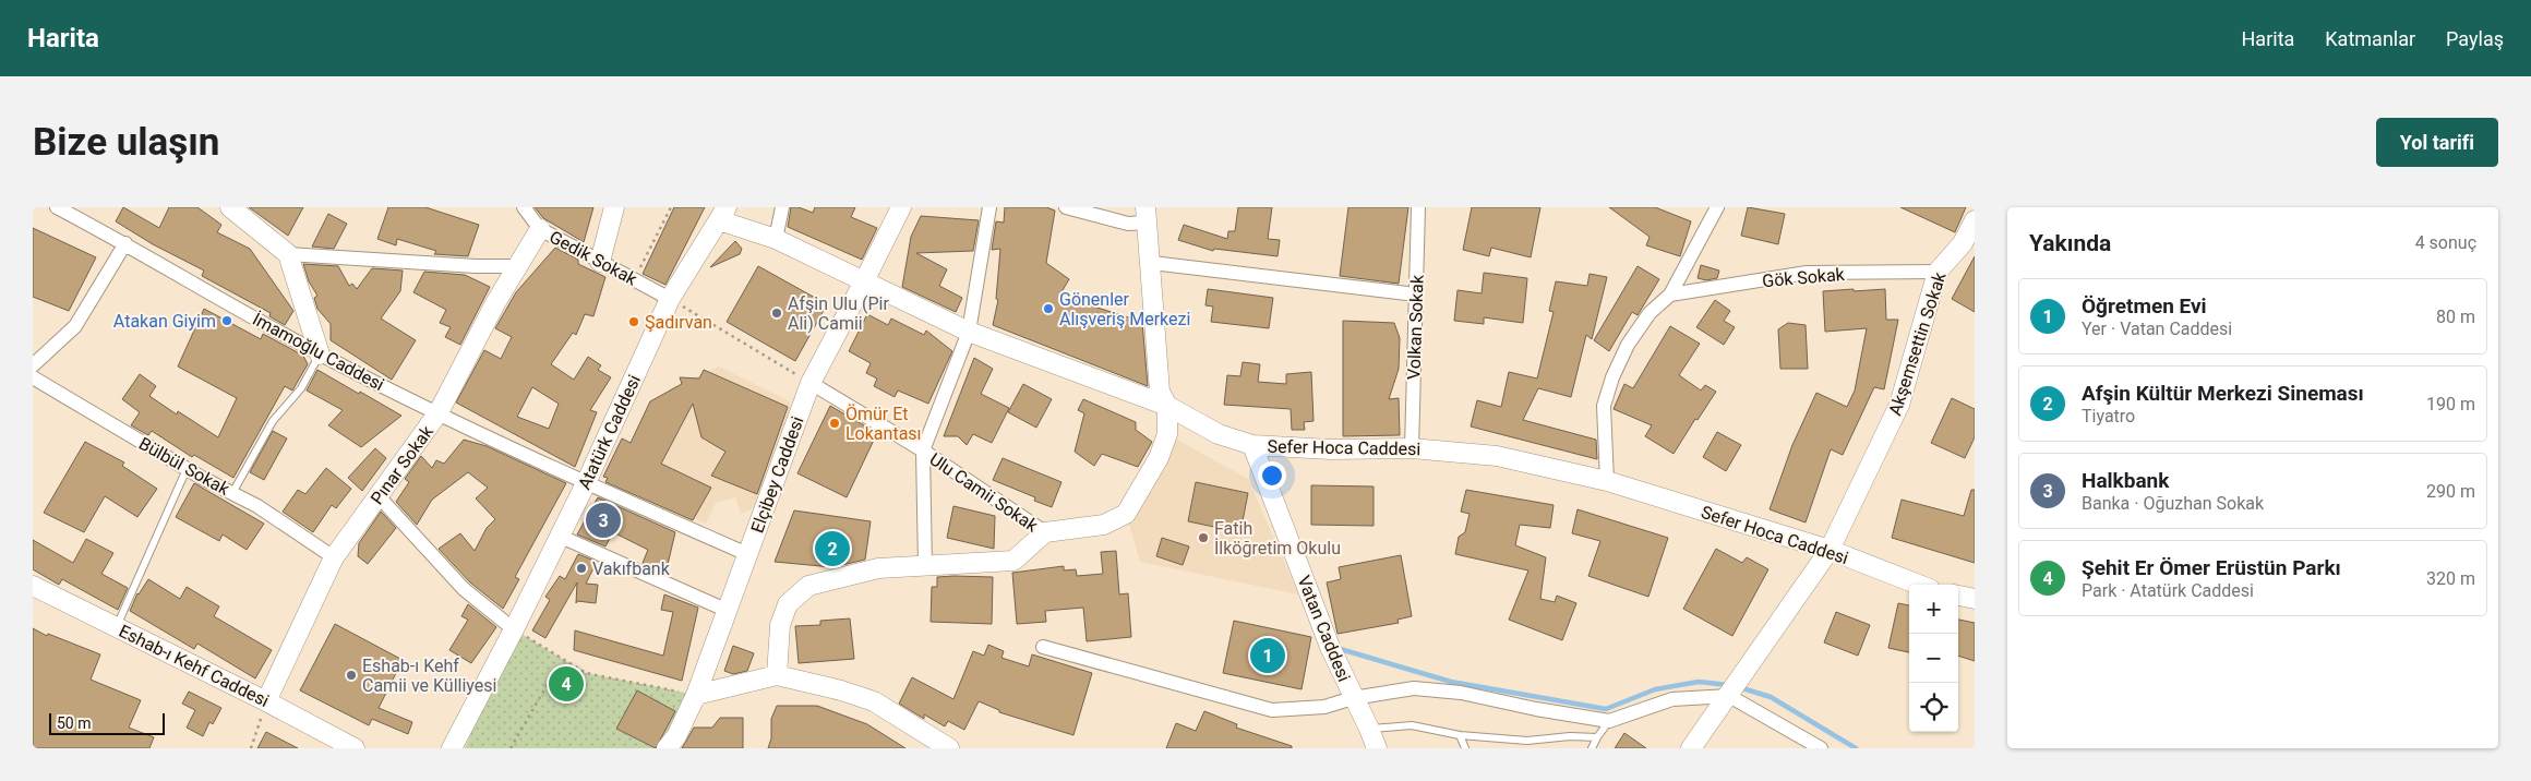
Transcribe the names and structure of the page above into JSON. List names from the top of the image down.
{
  "streets": {
    "street": [
      "Gedik Sokak",
      "Gök Sokak",
      "Volkan Sokak",
      "Akşemsettin Sokak",
      "İmamoğlu Caddesi",
      "Atatürk Caddesi",
      "Sefer Hoca Caddesi",
      "Pınar Sokak",
      "Bülbül Sokak",
      "Elçibey Caddesi",
      "Ulu Camii Sokak",
      "Vatan Caddesi",
      "Eshab-ı Kehf Caddesi"
    ]
  },
  "crossings": [
    ["Gedik Sokak", "Atatürk Caddesi"],
    ["Gedik Sokak", "Pınar Sokak"],
    ["Gök Sokak", "Akşemsettin Sokak"],
    ["Volkan Sokak", "Sefer Hoca Caddesi"],
    ["Akşemsettin Sokak", "Sefer Hoca Caddesi"],
    ["İmamoğlu Caddesi", "Atatürk Caddesi"],
    ["İmamoğlu Caddesi", "Pınar Sokak"],
    ["İmamoğlu Caddesi", "Elçibey Caddesi"],
    ["Atatürk Caddesi", "Sefer Hoca Caddesi"],
    ["Sefer Hoca Caddesi", "Elçibey Caddesi"],
    ["Sefer Hoca Caddesi", "Vatan Caddesi"],
    ["Pınar Sokak", "Bülbül Sokak"],
    ["Pınar Sokak", "Eshab-ı Kehf Caddesi"],
    ["Elçibey Caddesi", "Ulu Camii Sokak"]
  ],
  "places": [
    "Gönenler Alışveriş Merkezi",
    "Afşin Ulu (Pir Ali) Camii",
    "Atakan Giyim",
    "Şadırvan",
    "Ömür Et Lokantası",
    "Fatih İlköğretim Okulu",
    "Vakıfbank",
    "Eshab-ı Kehf Camii ve Külliyesi"
  ],
  "scale_bar": "50 m",
  "page": {
    "header": "Harita",
    "nav": ["Harita", "Katmanlar", "Paylaş"],
    "buttons": "Yol tarifi",
    "title": "Bize ulaşın",
    "heading": ["Yakında", "4 sonuç"],
    "list": [
      {
        "mark": "1",
        "name": "Öğretmen Evi",
        "note": "Yer · Vatan Caddesi",
        "value": "80 m"
      },
      {
        "mark": "2",
        "name": "Afşin Kültür Merkezi Sineması",
        "note": "Tiyatro",
        "value": "190 m"
      },
      {
        "mark": "3",
        "name": "Halkbank",
        "note": "Banka · Oğuzhan Sokak",
        "value": "290 m"
      },
      {
        "mark": "4",
        "name": "Şehit Er Ömer Erüstün Parkı",
        "note": "Park · Atatürk Caddesi",
        "value": "320 m"
      }
    ],
    "pins": [
      "3",
      "2",
      "1",
      "4"
    ],
    "map_buttons": ["+", "−"],
    "scale": "50 m"
  }
}
